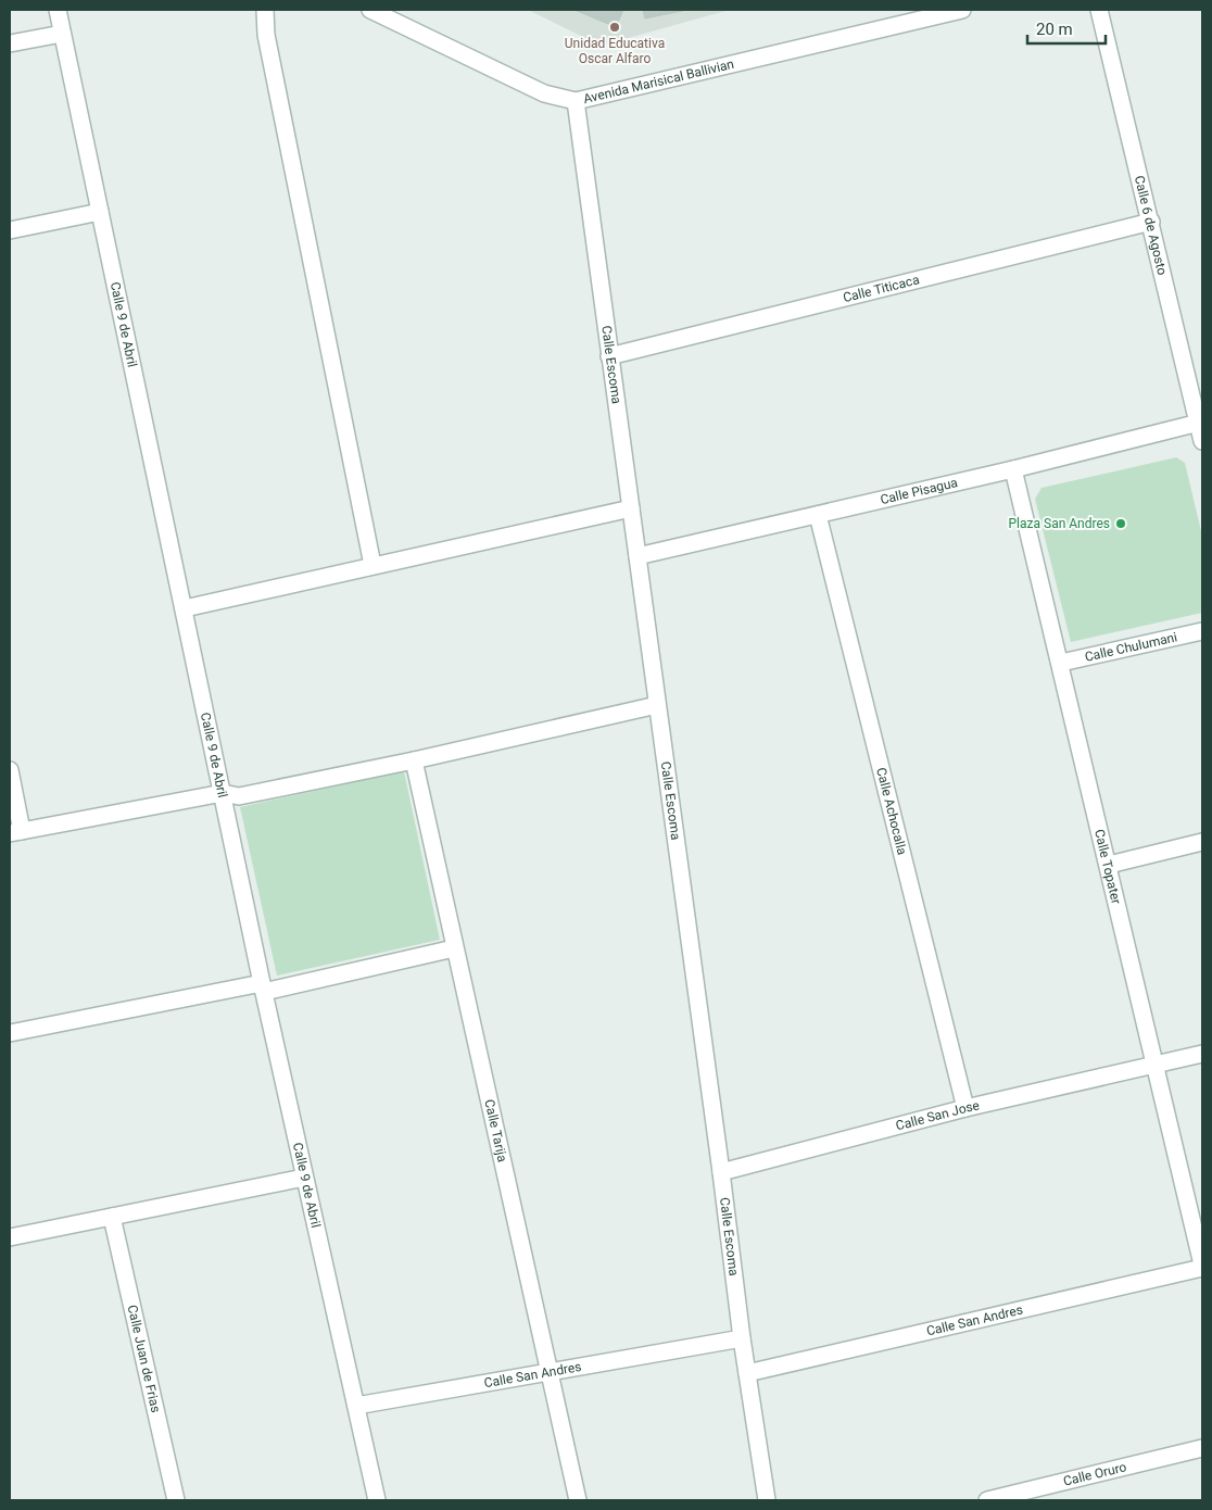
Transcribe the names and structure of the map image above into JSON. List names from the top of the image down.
{
  "streets": {
    "street": [
      "Avenida Marisical Ballivian",
      "Calle 6 de Agosto",
      "Calle Titicaca",
      "Calle 9 de Abril",
      "Calle Escoma",
      "Calle Pisagua",
      "Calle Chulumani",
      "Calle Achocalla",
      "Calle Topater",
      "Calle San Jose",
      "Calle Tarija",
      "Calle San Andres",
      "Calle Juan de Frias",
      "Calle Oruro"
    ]
  },
  "crossings": [
    ["Avenida Marisical Ballivian", "Calle Escoma"],
    ["Calle 6 de Agosto", "Calle Titicaca"],
    ["Calle 6 de Agosto", "Calle Pisagua"],
    ["Calle Titicaca", "Calle Escoma"],
    ["Calle 9 de Abril", "Calle San Andres"],
    ["Calle Escoma", "Calle Pisagua"],
    ["Calle Escoma", "Calle San Jose"],
    ["Calle Escoma", "Calle San Andres"],
    ["Calle Pisagua", "Calle Achocalla"],
    ["Calle Pisagua", "Calle Topater"],
    ["Calle Chulumani", "Calle Topater"],
    ["Calle Achocalla", "Calle San Jose"],
    ["Calle Topater", "Calle San Jose"],
    ["Calle Topater", "Calle San Andres"],
    ["Calle Tarija", "Calle San Andres"]
  ],
  "places": ["Unidad Educativa Oscar Alfaro", "Plaza San Andres"],
  "scale_bar": "20 m"
}
